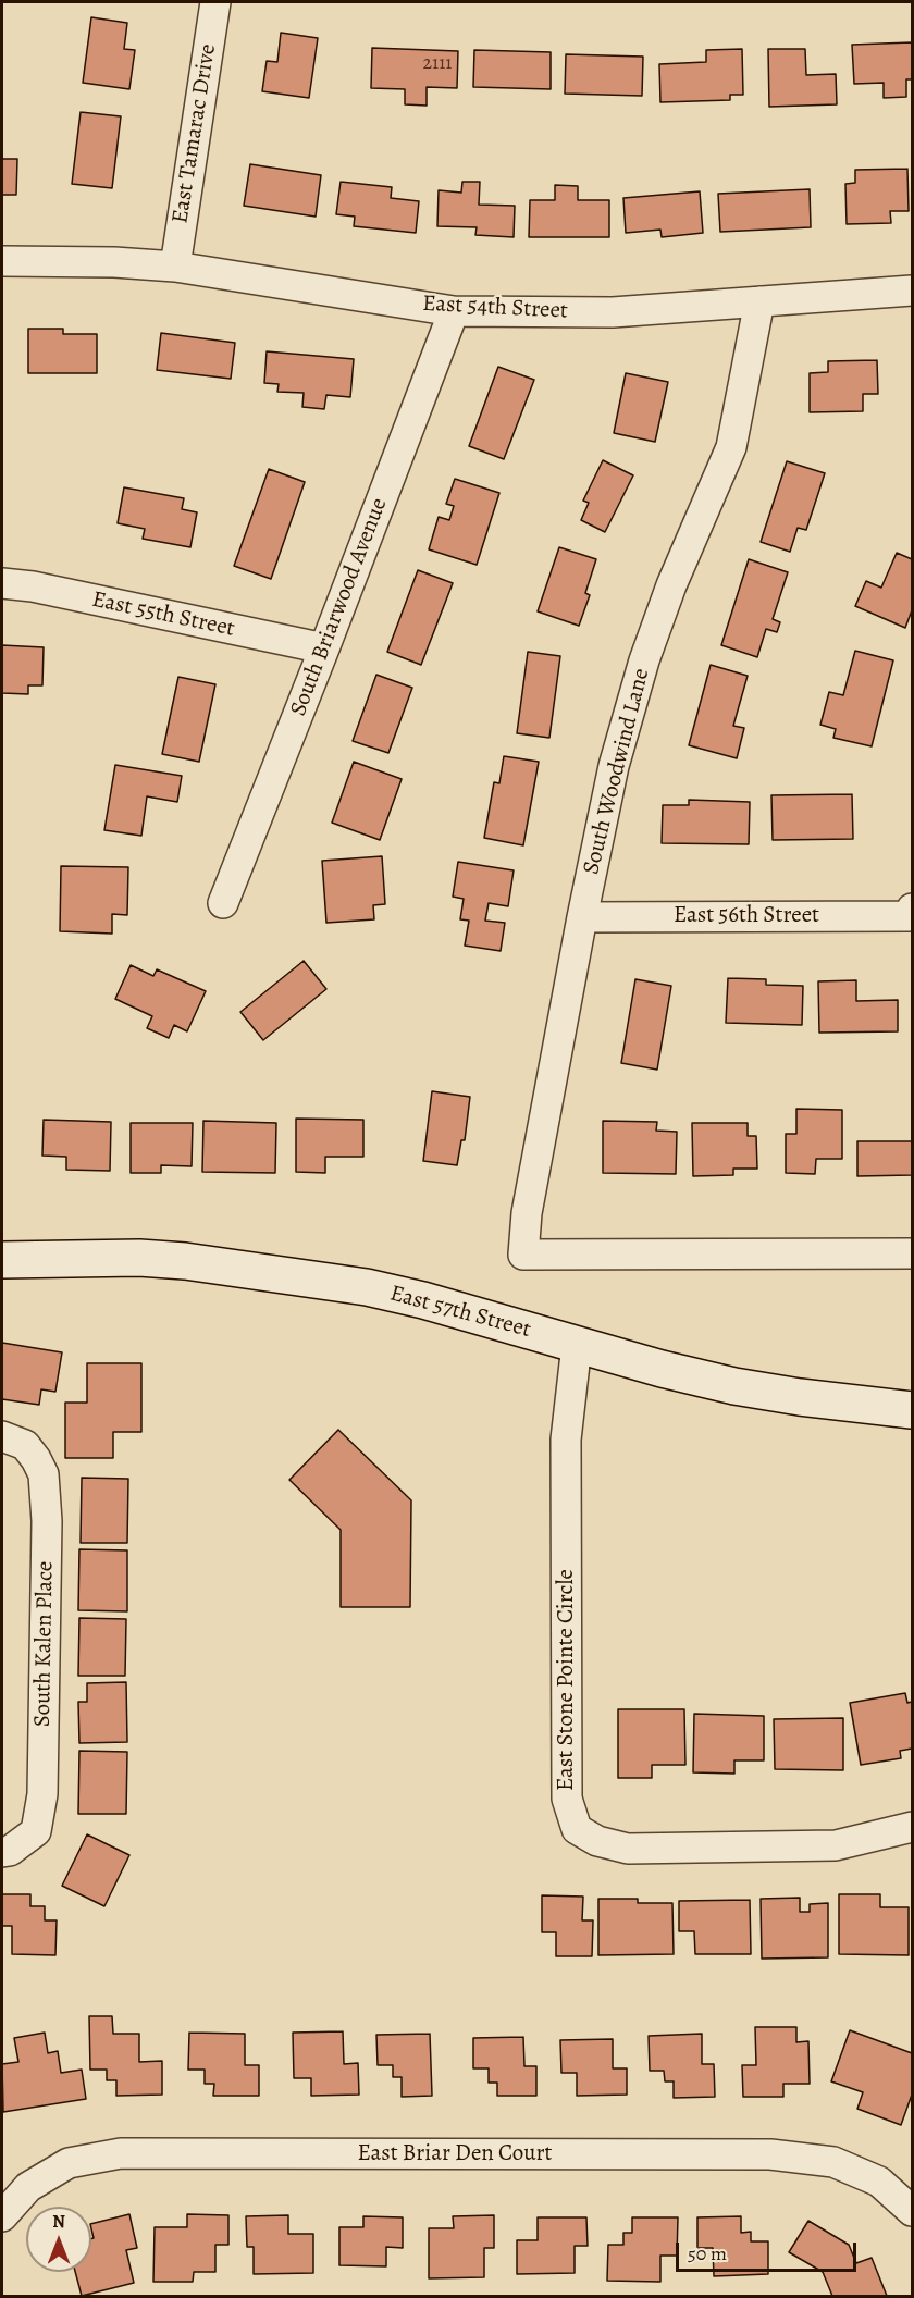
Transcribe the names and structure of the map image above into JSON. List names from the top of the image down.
{
  "streets": {
    "main road": ["East 57th Street"],
    "street": [
      "East Tamarac Drive",
      "East 54th Street",
      "South Briarwood Avenue",
      "East 55th Street",
      "South Woodwind Lane",
      "East 56th Street",
      "South Kalen Place",
      "East Stone Pointe Circle",
      "East Briar Den Court"
    ]
  },
  "crossings": [
    ["East Tamarac Drive", "East 54th Street"],
    ["East 54th Street", "South Briarwood Avenue"],
    ["East 54th Street", "South Woodwind Lane"],
    ["South Briarwood Avenue", "East 55th Street"],
    ["South Woodwind Lane", "East 56th Street"],
    ["East 57th Street", "East Stone Pointe Circle"]
  ],
  "house_numbers": ["2111"],
  "scale_bar": "50 m",
  "north": "top"
}
